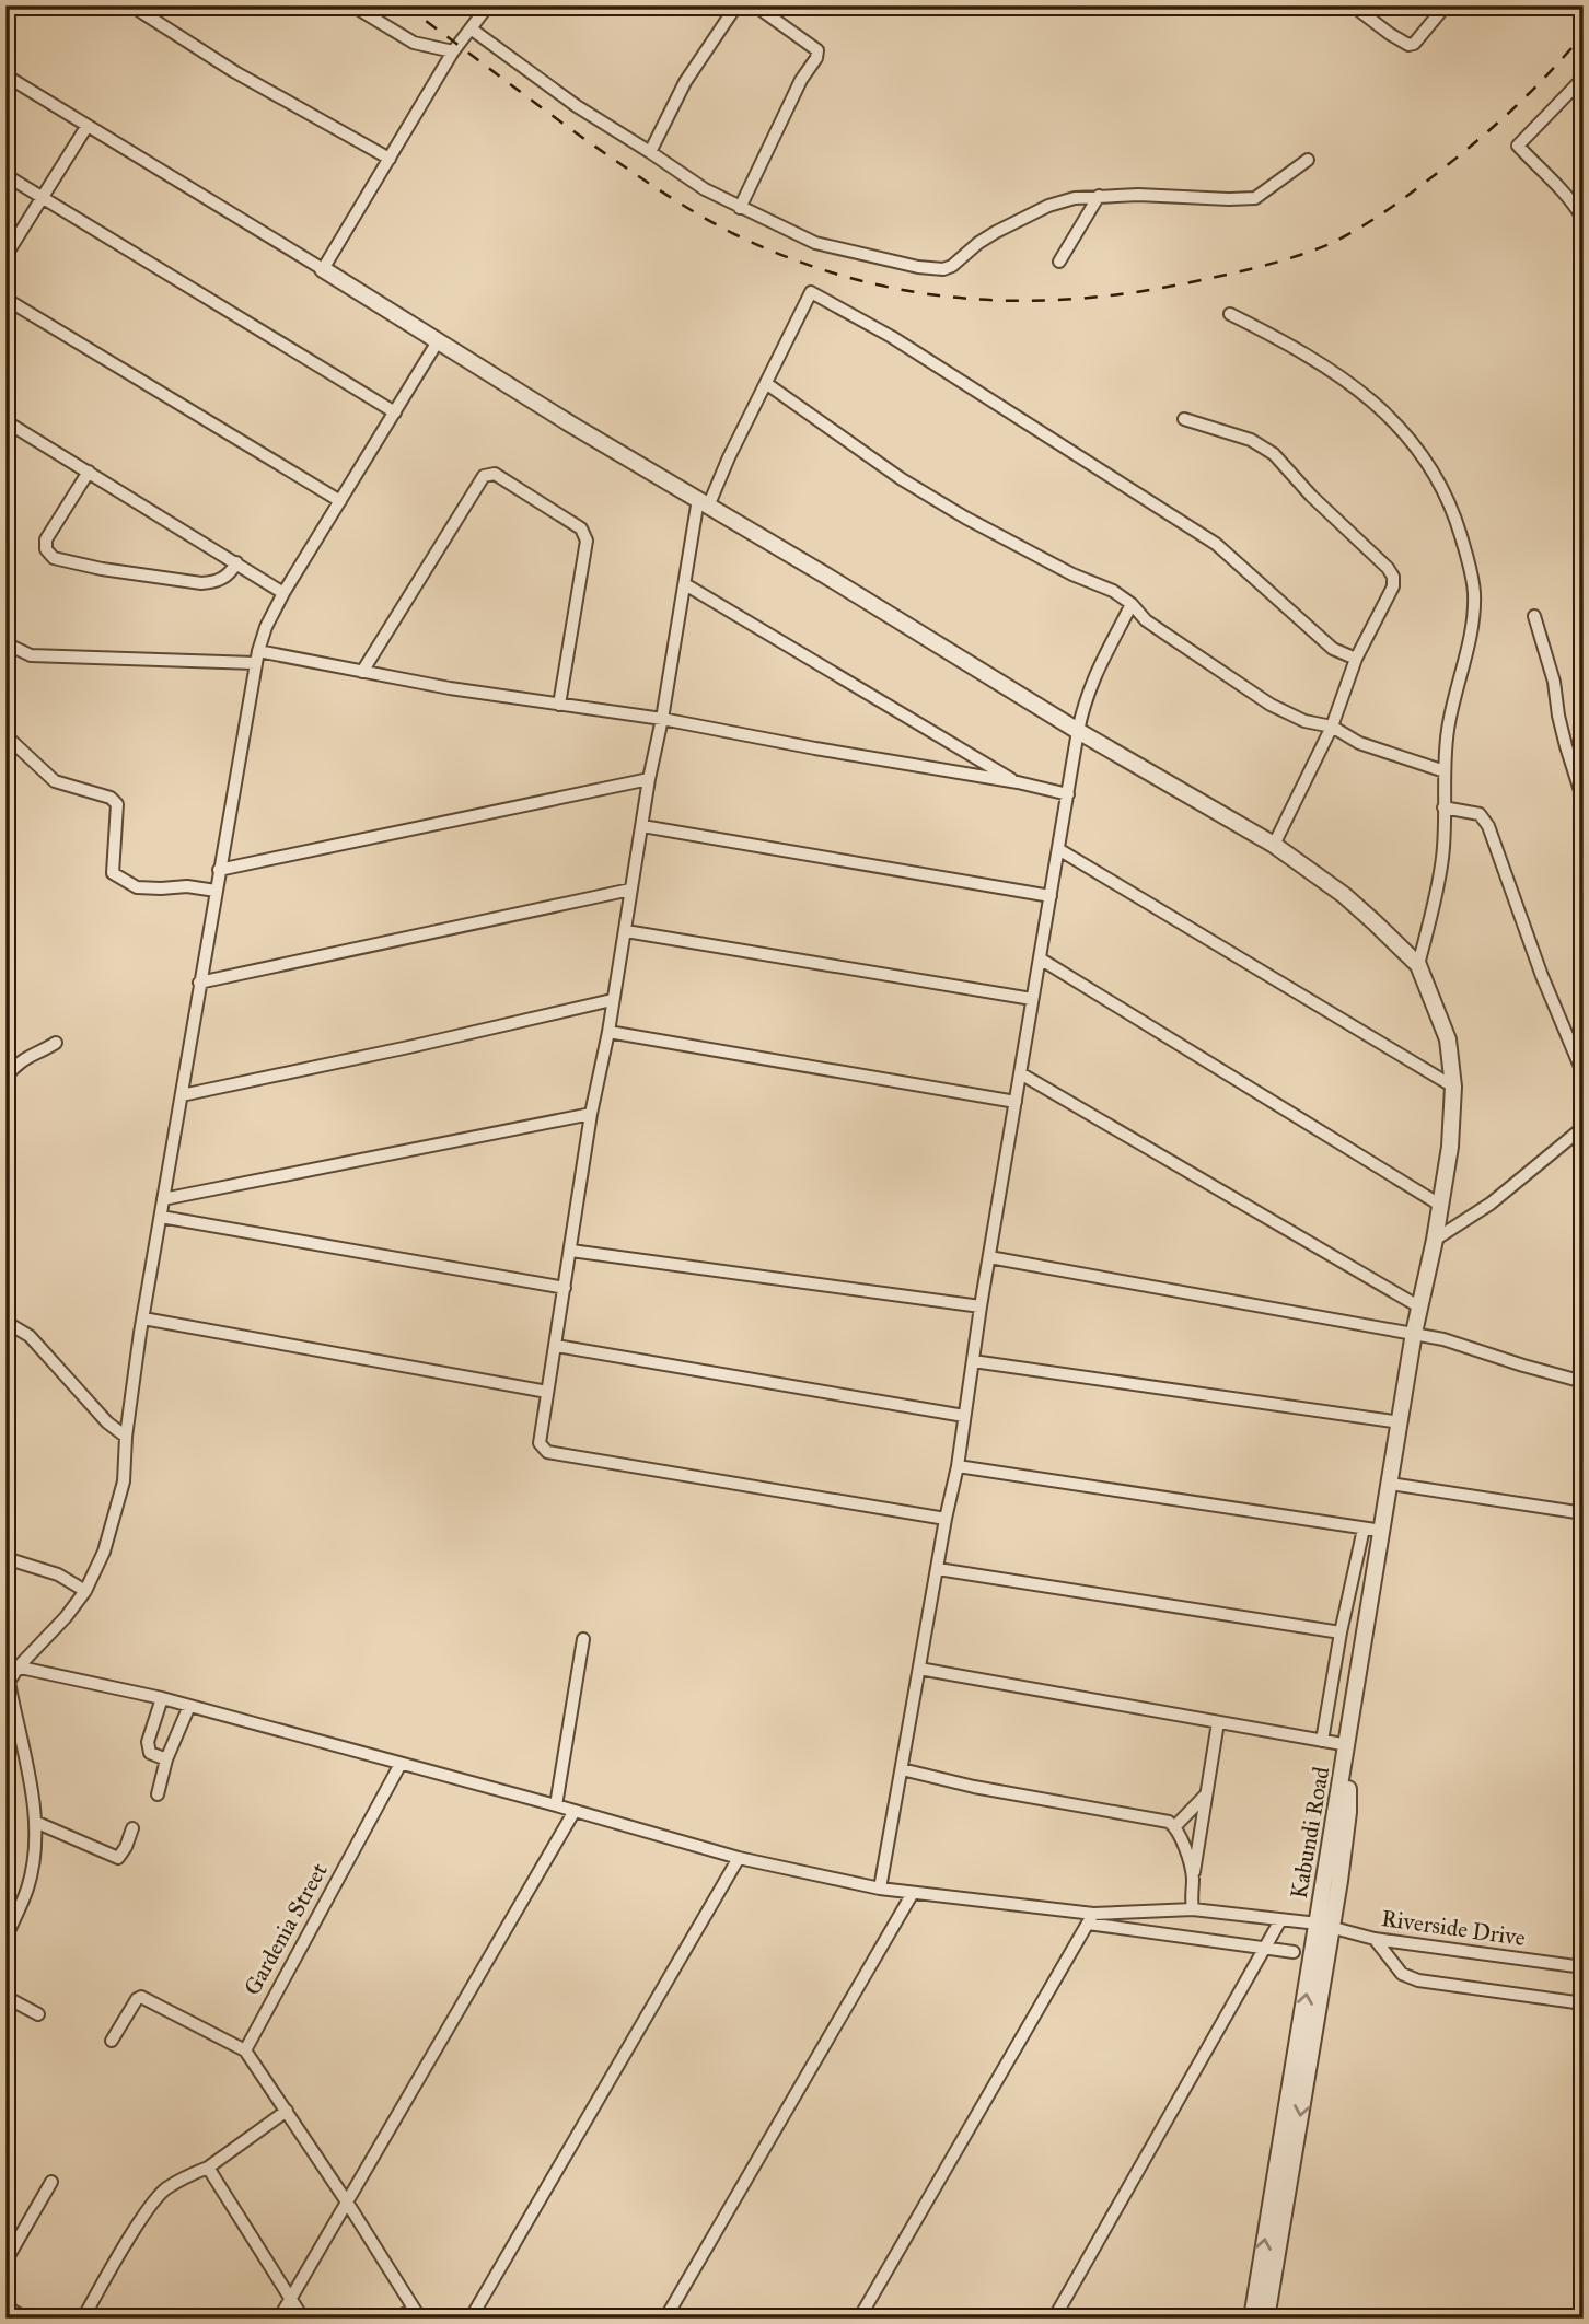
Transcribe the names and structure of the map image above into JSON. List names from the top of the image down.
{
  "streets": {
    "street": ["Kabundi Road", "Riverside Drive", "Gardenia Street"]
  },
  "crossings": [
    ["Kabundi Road", "Riverside Drive"]
  ]
}
